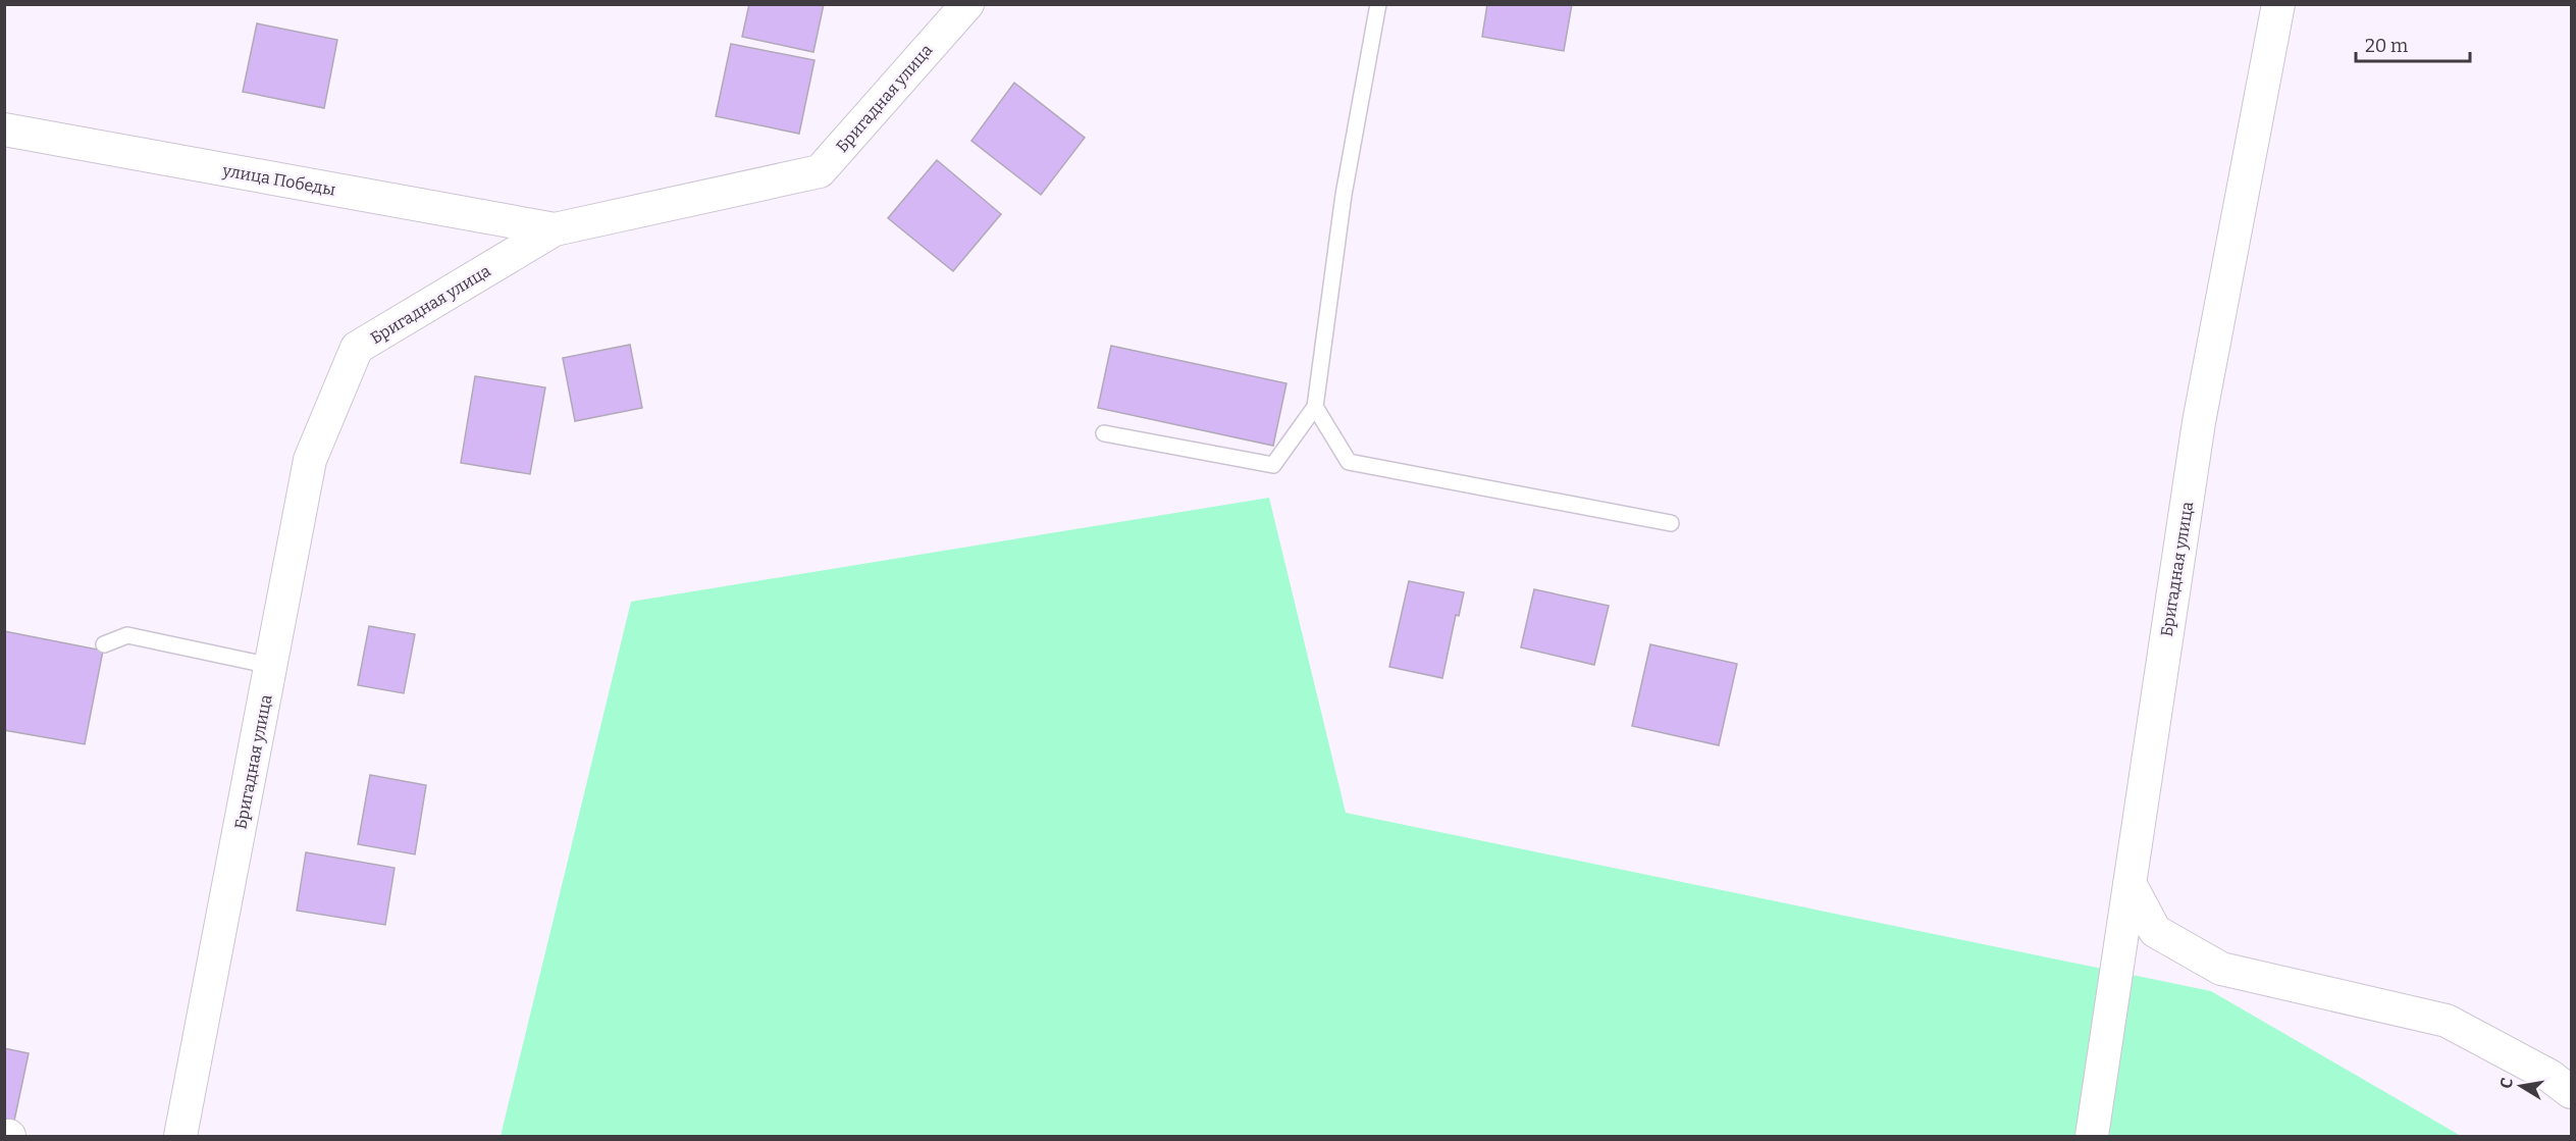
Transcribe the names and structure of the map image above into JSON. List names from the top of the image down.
{
  "streets": {
    "street": ["Бригадная улица", "улица Победы"]
  },
  "crossings": [
    ["Бригадная улица", "улица Победы"]
  ],
  "scale_bar": "20 m",
  "north": "left"
}
